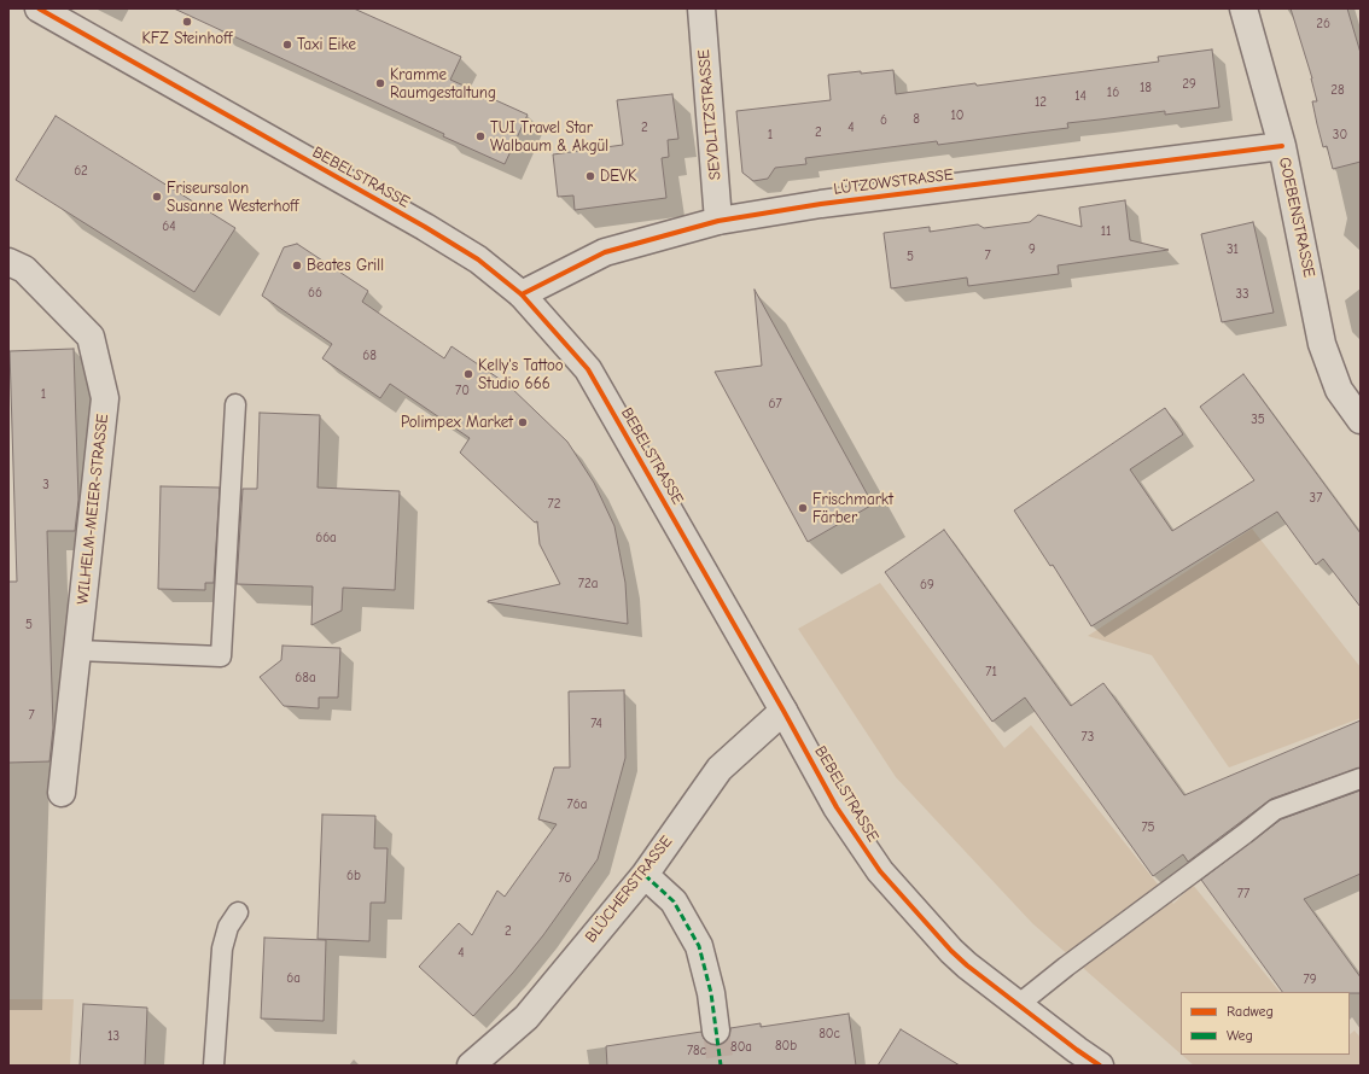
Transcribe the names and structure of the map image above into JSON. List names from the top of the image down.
{
  "streets": {
    "street": [
      "SEYDLITZSTRASSE",
      "BEBELSTRASSE",
      "LÜTZOWSTRASSE",
      "GOEBENSTRASSE",
      "WILHELM-MEIER-STRASSE",
      "BLÜCHERSTRASSE"
    ]
  },
  "crossings": [
    ["SEYDLITZSTRASSE", "LÜTZOWSTRASSE"],
    ["BEBELSTRASSE", "LÜTZOWSTRASSE"],
    ["BEBELSTRASSE", "BLÜCHERSTRASSE"],
    ["LÜTZOWSTRASSE", "GOEBENSTRASSE"]
  ],
  "places": [
    "KFZ Steinhoff",
    "Taxi Eike",
    "Kramme Raumgestaltung",
    "TUI Travel Star Walbaum & Akgül",
    "DEVK",
    "Friseursalon Susanne Westerhoff",
    "Beates Grill",
    "Kelly's Tattoo Studio 666",
    "Polimpex Market",
    "Frischmarkt Färber"
  ],
  "house_numbers": [
    "26",
    "29",
    "18",
    "28",
    "16",
    "14",
    "12",
    "10",
    "8",
    "6",
    "2",
    "4",
    "2",
    "1",
    "30",
    "62",
    "64",
    "11",
    "9",
    "31",
    "7",
    "5",
    "66",
    "33",
    "68",
    "70",
    "1",
    "67",
    "35",
    "3",
    "37",
    "72",
    "66a",
    "72a",
    "69",
    "5",
    "71",
    "68a",
    "7",
    "74",
    "73",
    "76a",
    "75",
    "6b",
    "76",
    "77",
    "2",
    "4",
    "6a",
    "79",
    "80c",
    "13",
    "80b",
    "80a",
    "78c"
  ],
  "legend": ["Radweg", "Weg"]
}
